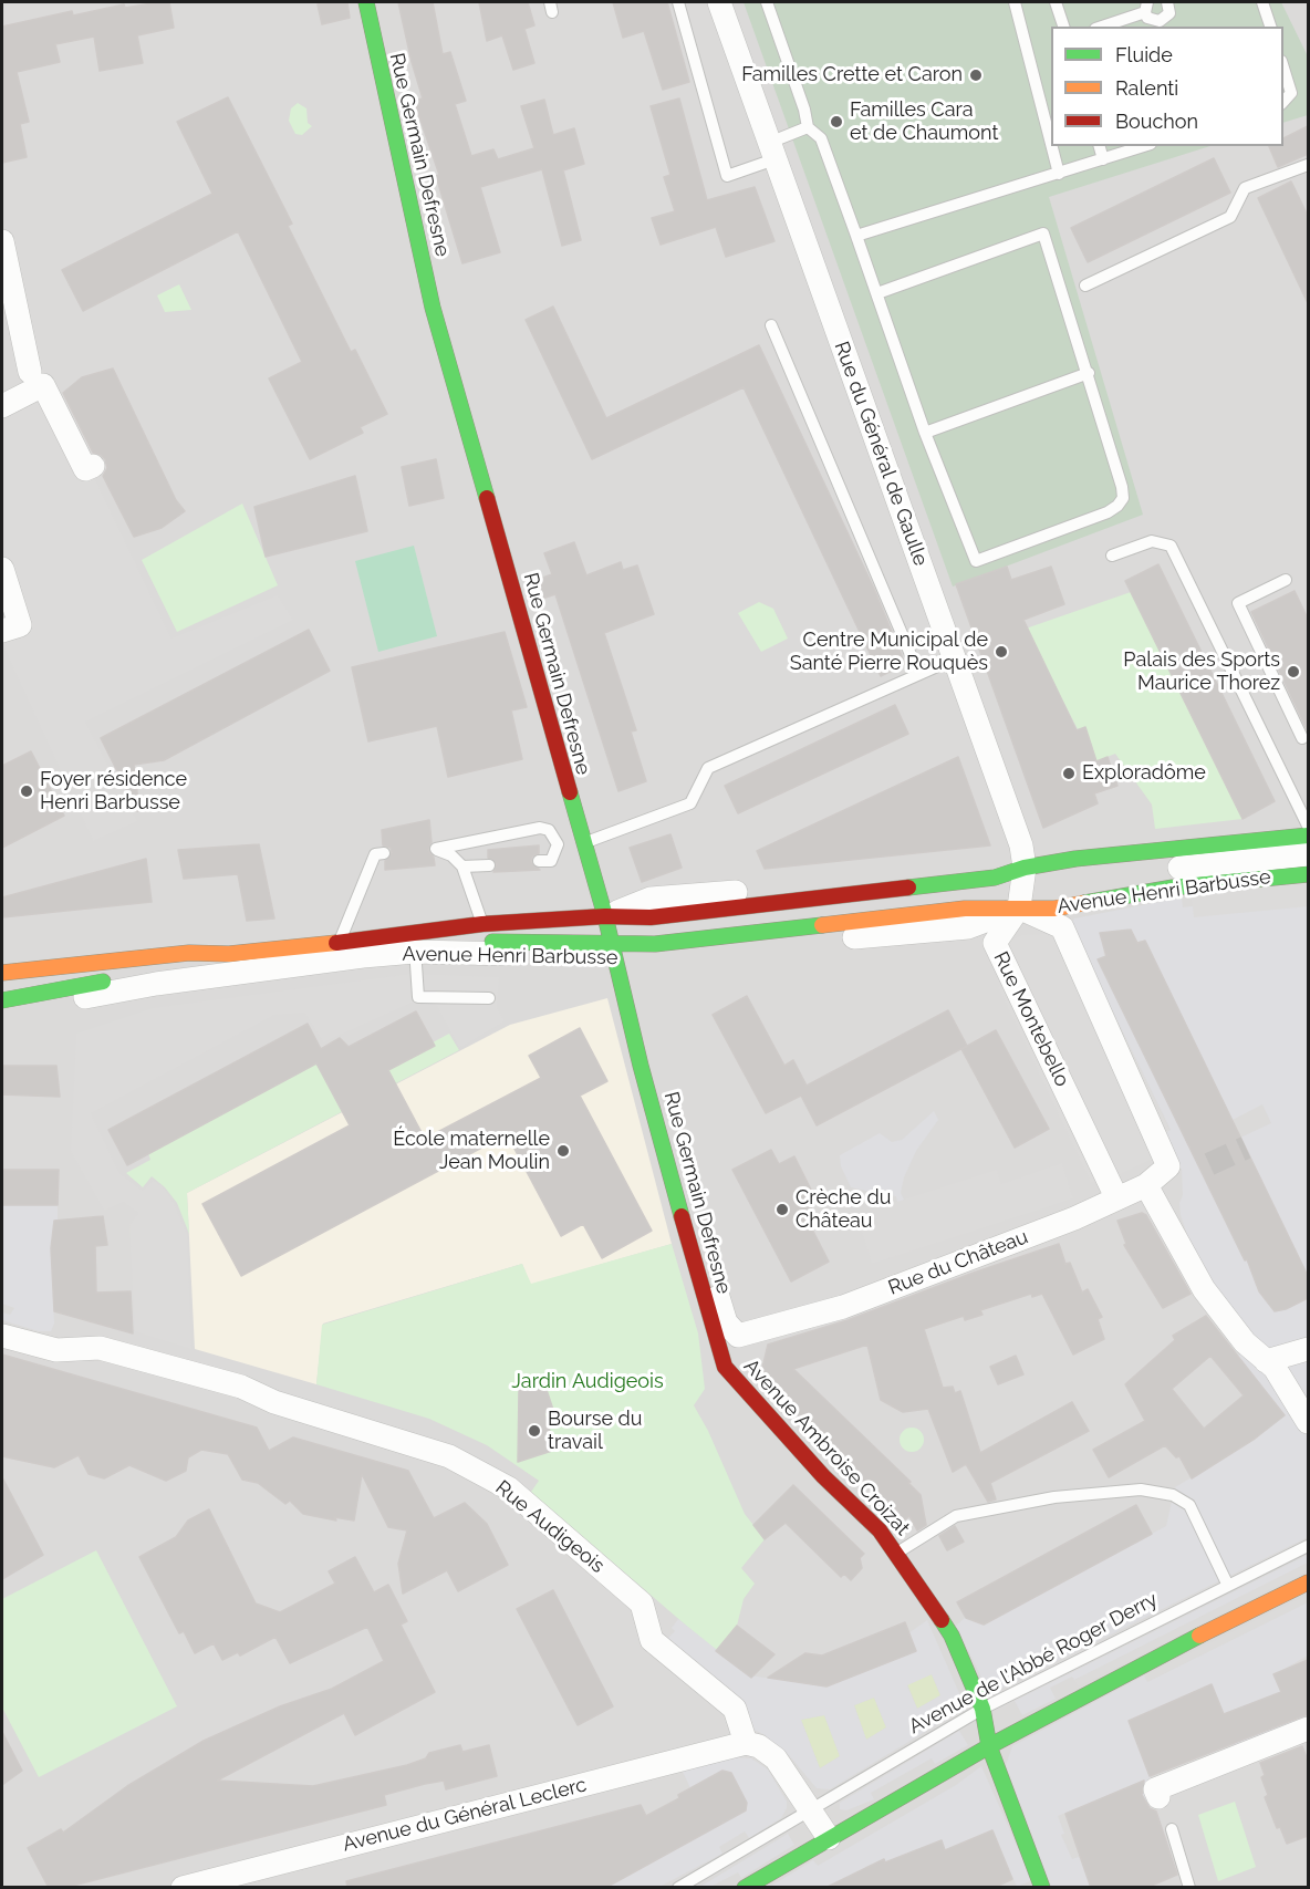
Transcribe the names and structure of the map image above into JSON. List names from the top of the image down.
{
  "streets": {
    "main road": ["Rue Germain Defresne", "Avenue Henri Barbusse", "Avenue Ambroise Croizat"],
    "street": [
      "Rue du Général de Gaulle",
      "Rue Montebello",
      "Rue du Château",
      "Rue Audigeois",
      "Avenue du Général Leclerc"
    ],
    "lane": ["Avenue de l'Abbé Roger Derry"]
  },
  "crossings": [
    ["Rue Germain Defresne", "Avenue Henri Barbusse"],
    ["Rue Germain Defresne", "Avenue Ambroise Croizat"],
    ["Rue du Général de Gaulle", "Avenue Henri Barbusse"],
    ["Rue du Général de Gaulle", "Rue Montebello"],
    ["Rue du Général de Gaulle", "Rue du Château"],
    ["Avenue Henri Barbusse", "Rue Montebello"],
    ["Avenue Henri Barbusse", "Rue du Château"],
    ["Rue Montebello", "Rue du Château"],
    ["Avenue Ambroise Croizat", "Avenue de l'Abbé Roger Derry"],
    ["Rue Audigeois", "Avenue du Général Leclerc"]
  ],
  "parks": ["Jardin Audigeois"],
  "places": [
    "Familles Crette et Caron",
    "Familles Cara et de Chaumont",
    "Centre Municipal de Santé Pierre Rouquès",
    "Palais des Sports Maurice Thorez",
    "Exploradôme",
    "Foyer résidence Henri Barbusse",
    "École maternelle Jean Moulin",
    "Crèche du Château",
    "Bourse du travail"
  ],
  "legend": ["Fluide", "Ralenti", "Bouchon"]
}
